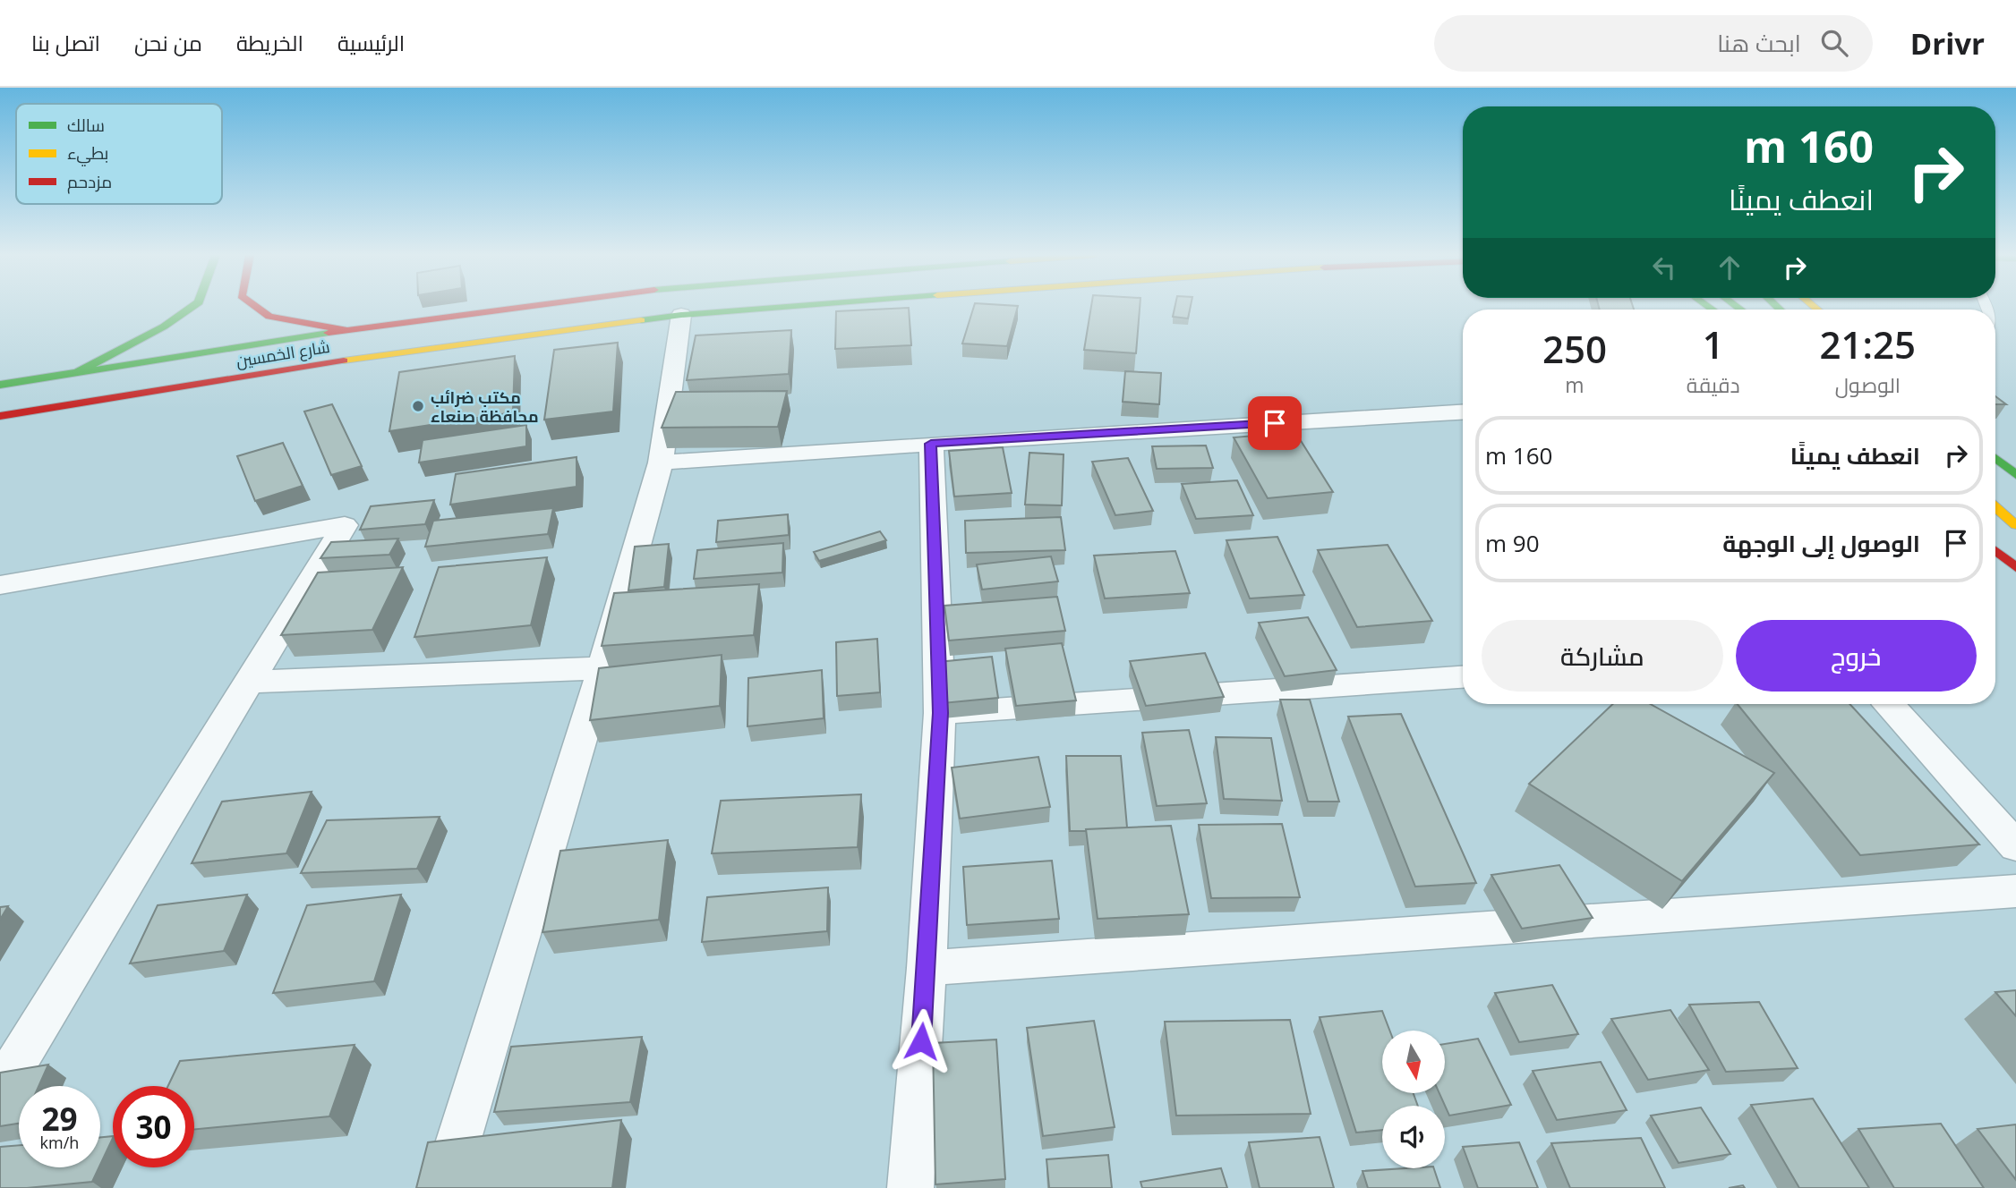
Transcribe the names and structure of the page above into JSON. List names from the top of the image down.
{
  "streets": {
    "main road": ["شارع الخمسين"]
  },
  "places": ["مكتب ضرائب محافظة صنعاء"],
  "legend": ["سالك", "بطيء", "مزدحم"],
  "north": "bottom",
  "page": {
    "header": "Drivr",
    "search": "ابحث هنا",
    "nav": [
      "الرئيسية",
      "الخريطة",
      "من نحن",
      "اتصل بنا"
    ],
    "turn": ["160 m", "انعطف يمينًا"],
    "eta": [
      "21:25",
      "الوصول",
      "1",
      "دقيقة",
      "250",
      "m"
    ],
    "list": [
      {
        "name": "انعطف يمينًا",
        "value": "160 m"
      },
      {
        "name": "الوصول إلى الوجهة",
        "value": "90 m"
      }
    ],
    "buttons": ["خروج", "مشاركة"],
    "speed": "29 km/h",
    "limit": "30"
  }
}
